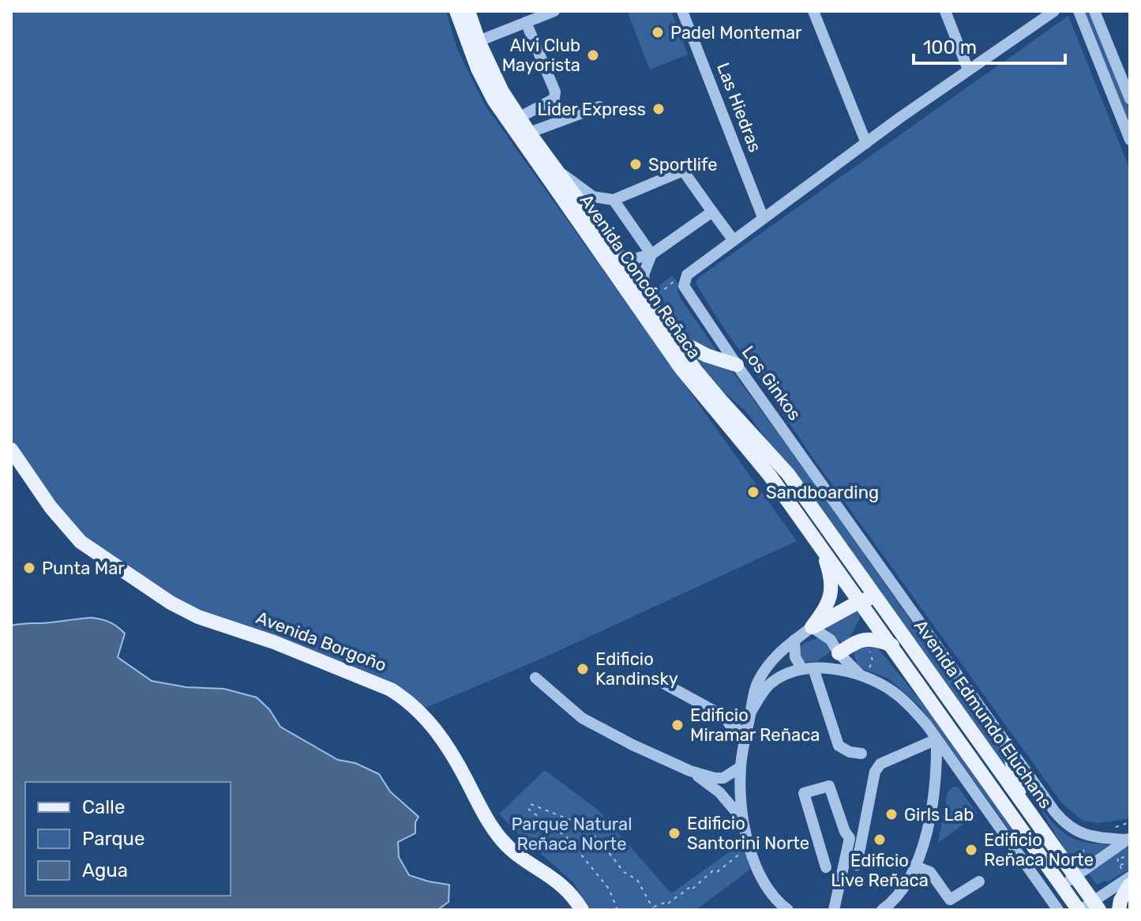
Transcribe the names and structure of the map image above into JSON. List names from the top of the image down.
{
  "streets": {
    "main road": ["Avenida Concón Reñaca", "Avenida Borgoño", "Avenida Edmundo Eluchans"],
    "street": ["Las Hiedras", "Los Ginkos"]
  },
  "crossings": [
    ["Las Hiedras", "Los Ginkos"],
    ["Avenida Concón Reñaca", "Avenida Edmundo Eluchans"]
  ],
  "parks": ["Parque Natural Reñaca Norte"],
  "places": [
    "Padel Montemar",
    "Alvi Club Mayorista",
    "Lider Express",
    "Sportlife",
    "Sandboarding",
    "Punta Mar",
    "Edificio Kandinsky",
    "Edificio Miramar Reñaca",
    "Girls Lab",
    "Edificio Santorini Norte",
    "Edificio Live Reñaca",
    "Edificio Reñaca Norte"
  ],
  "legend": ["Calle", "Parque", "Agua"],
  "scale_bar": "100 m"
}
